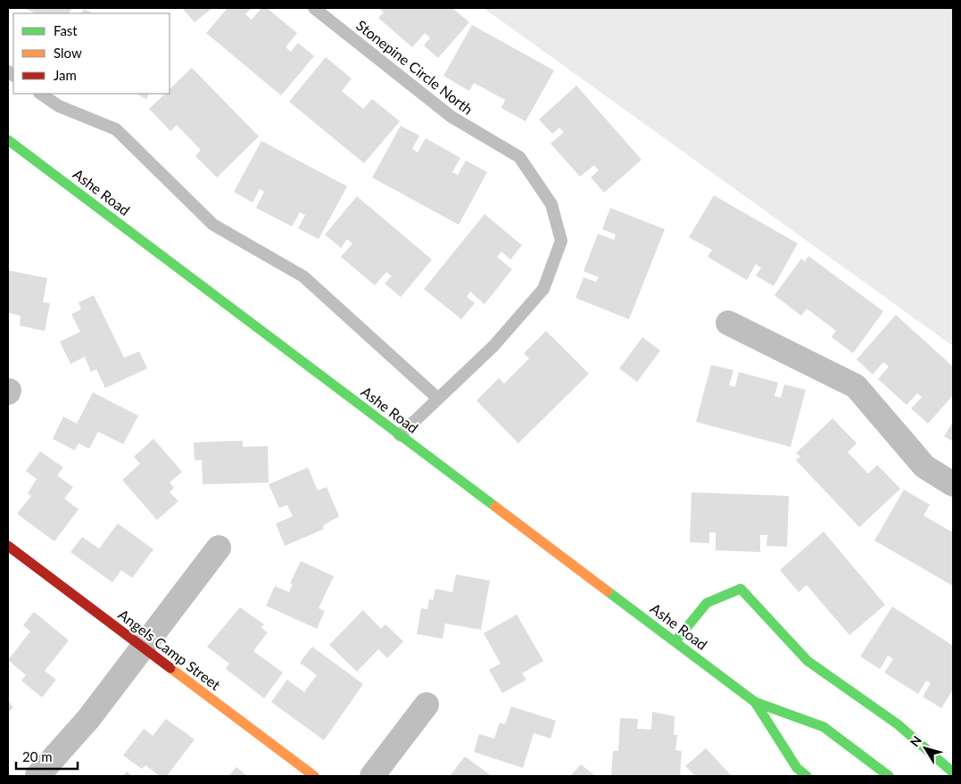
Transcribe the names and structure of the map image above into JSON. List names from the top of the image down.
{
  "streets": {
    "street": ["Ashe Road", "Angels Camp Street"],
    "lane": ["Stonepine Circle North"]
  },
  "crossings": [
    ["Stonepine Circle North", "Ashe Road"]
  ],
  "legend": ["Fast", "Slow", "Jam"],
  "scale_bar": "20 m",
  "north": "top left"
}
